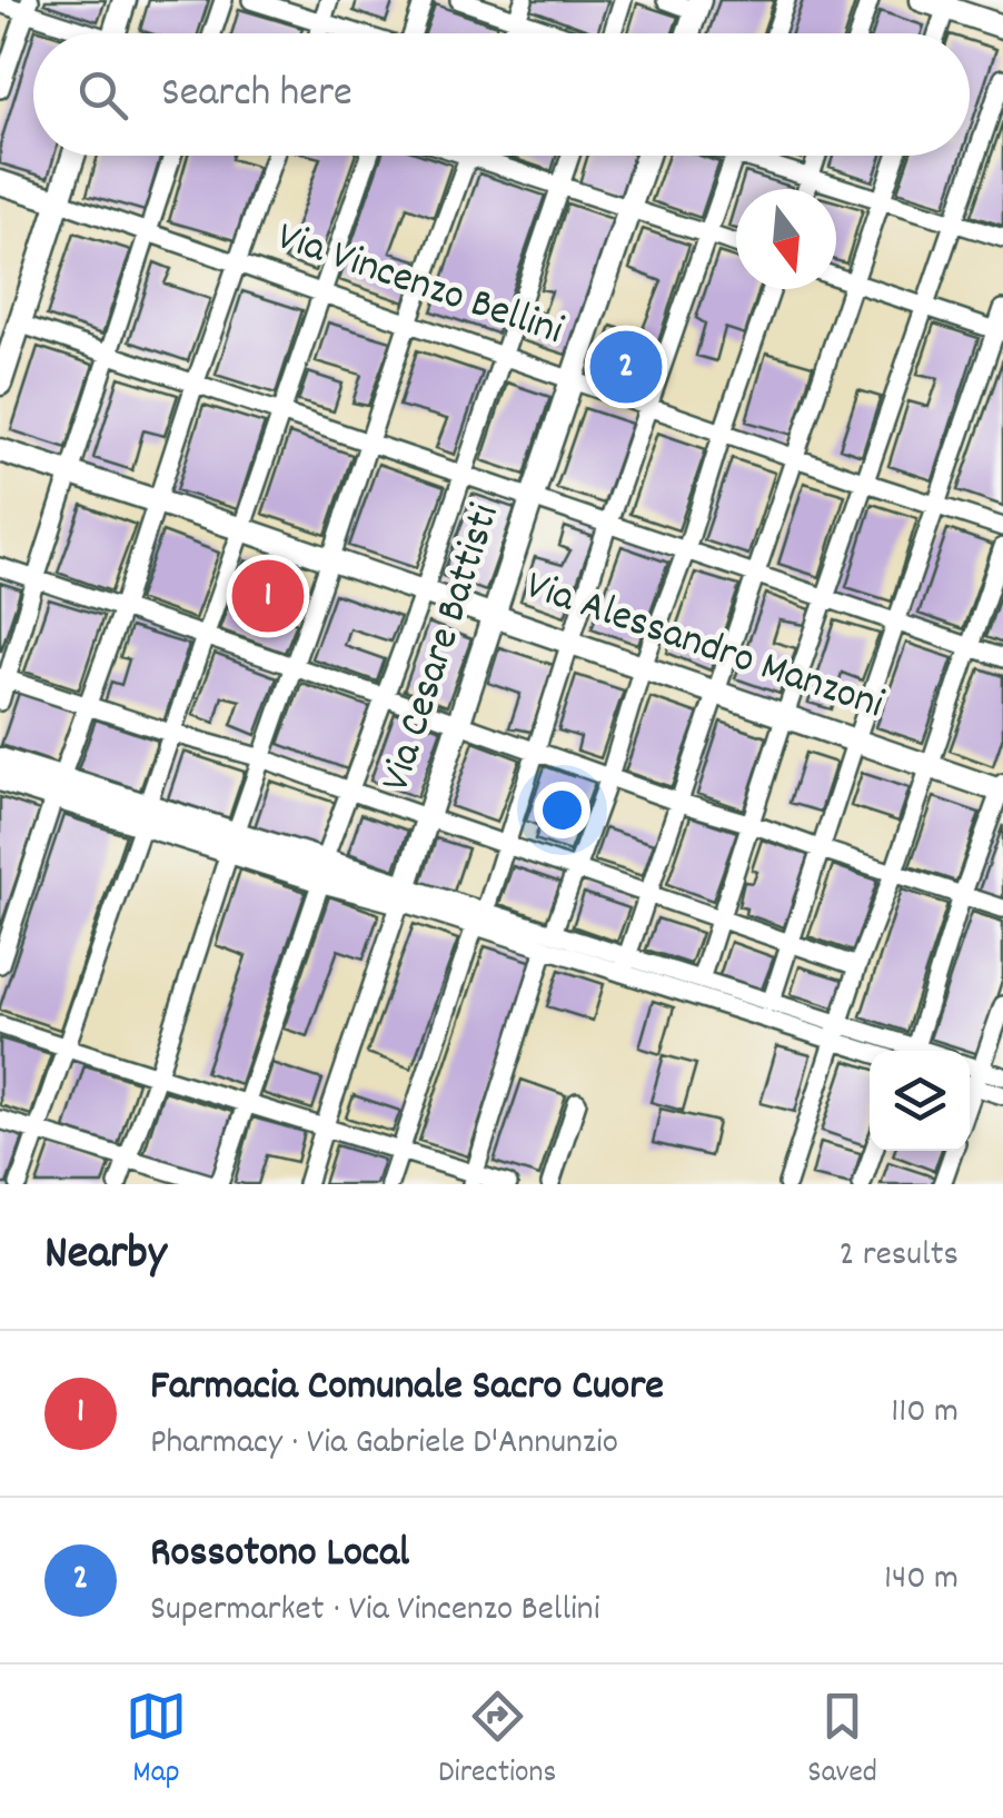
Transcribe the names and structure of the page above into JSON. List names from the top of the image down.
{
  "streets": {
    "street": ["Via Vincenzo Bellini", "Via Alessandro Manzoni", "Via Cesare Battisti"]
  },
  "crossings": [
    ["Via Vincenzo Bellini", "Via Cesare Battisti"],
    ["Via Alessandro Manzoni", "Via Cesare Battisti"]
  ],
  "north": "bottom",
  "page": {
    "search": "Search here",
    "pins": ["2", "1"],
    "heading": ["Nearby", "2 results"],
    "list": [
      {
        "mark": "1",
        "name": "Farmacia Comunale Sacro Cuore",
        "note": "Pharmacy · Via Gabriele D'Annunzio",
        "value": "110 m"
      },
      {
        "mark": "2",
        "name": "Rossotono Local",
        "note": "Supermarket · Via Vincenzo Bellini",
        "value": "140 m"
      }
    ],
    "nav": ["Map", "Directions", "Saved"]
  }
}
